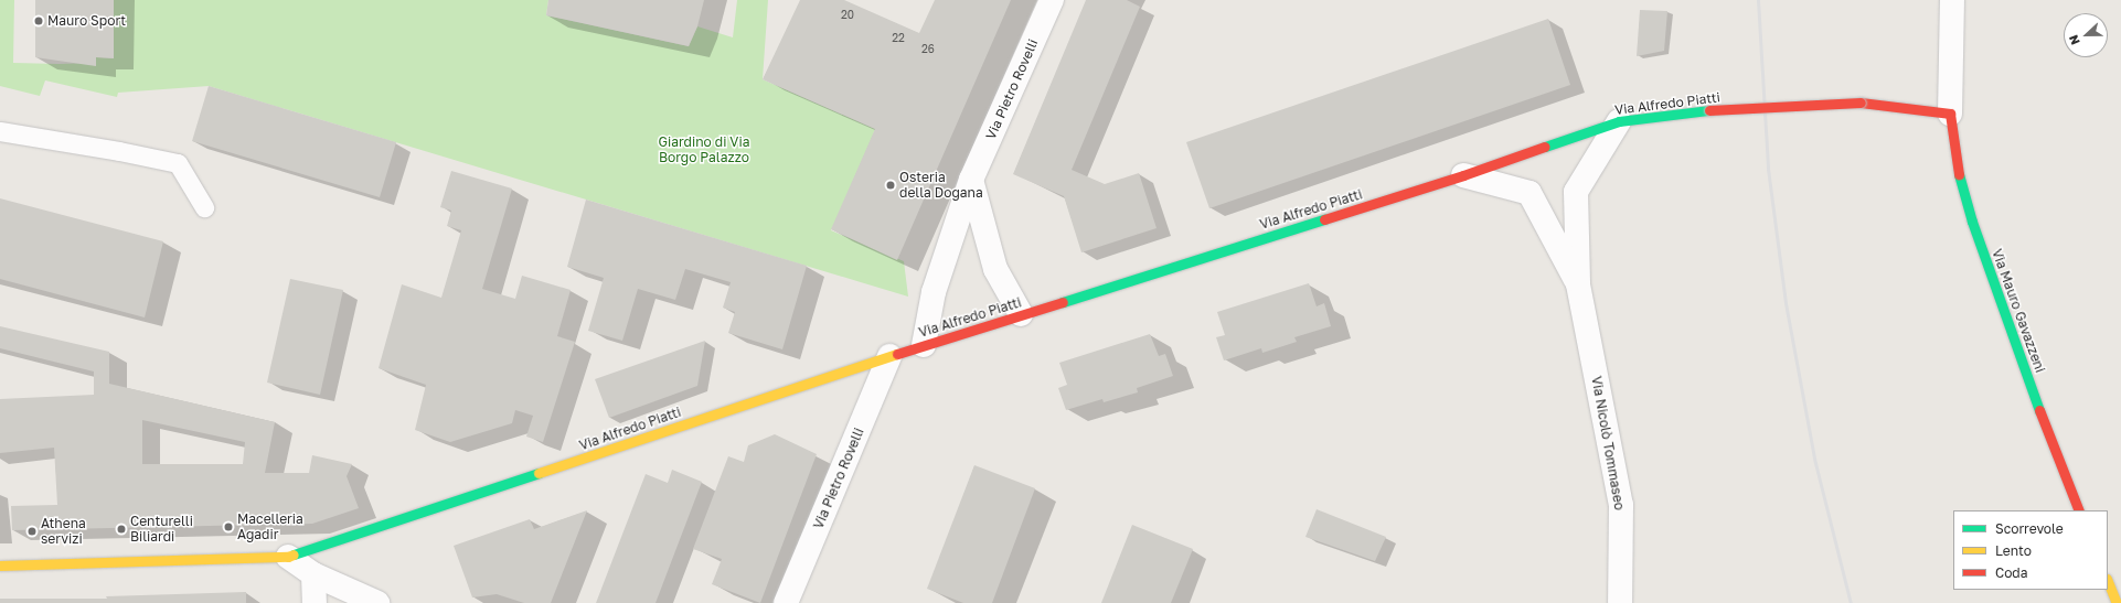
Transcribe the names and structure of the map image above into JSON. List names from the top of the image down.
{
  "streets": {
    "street": [
      "Via Pietro Rovelli",
      "Via Alfredo Piatti",
      "Via Mauro Gavazzeni",
      "Via Nicolò Tommaseo"
    ]
  },
  "crossings": [
    ["Via Pietro Rovelli", "Via Alfredo Piatti"],
    ["Via Alfredo Piatti", "Via Mauro Gavazzeni"],
    ["Via Alfredo Piatti", "Via Nicolò Tommaseo"]
  ],
  "parks": ["Giardino di Via Borgo Palazzo"],
  "places": [
    "Mauro Sport",
    "Osteria della Dogana",
    "Macelleria Agadir",
    "Centurelli Biliardi",
    "Athena servizi"
  ],
  "house_numbers": ["20", "22", "26"],
  "legend": ["Scorrevole", "Lento", "Coda"],
  "north": "left"
}
